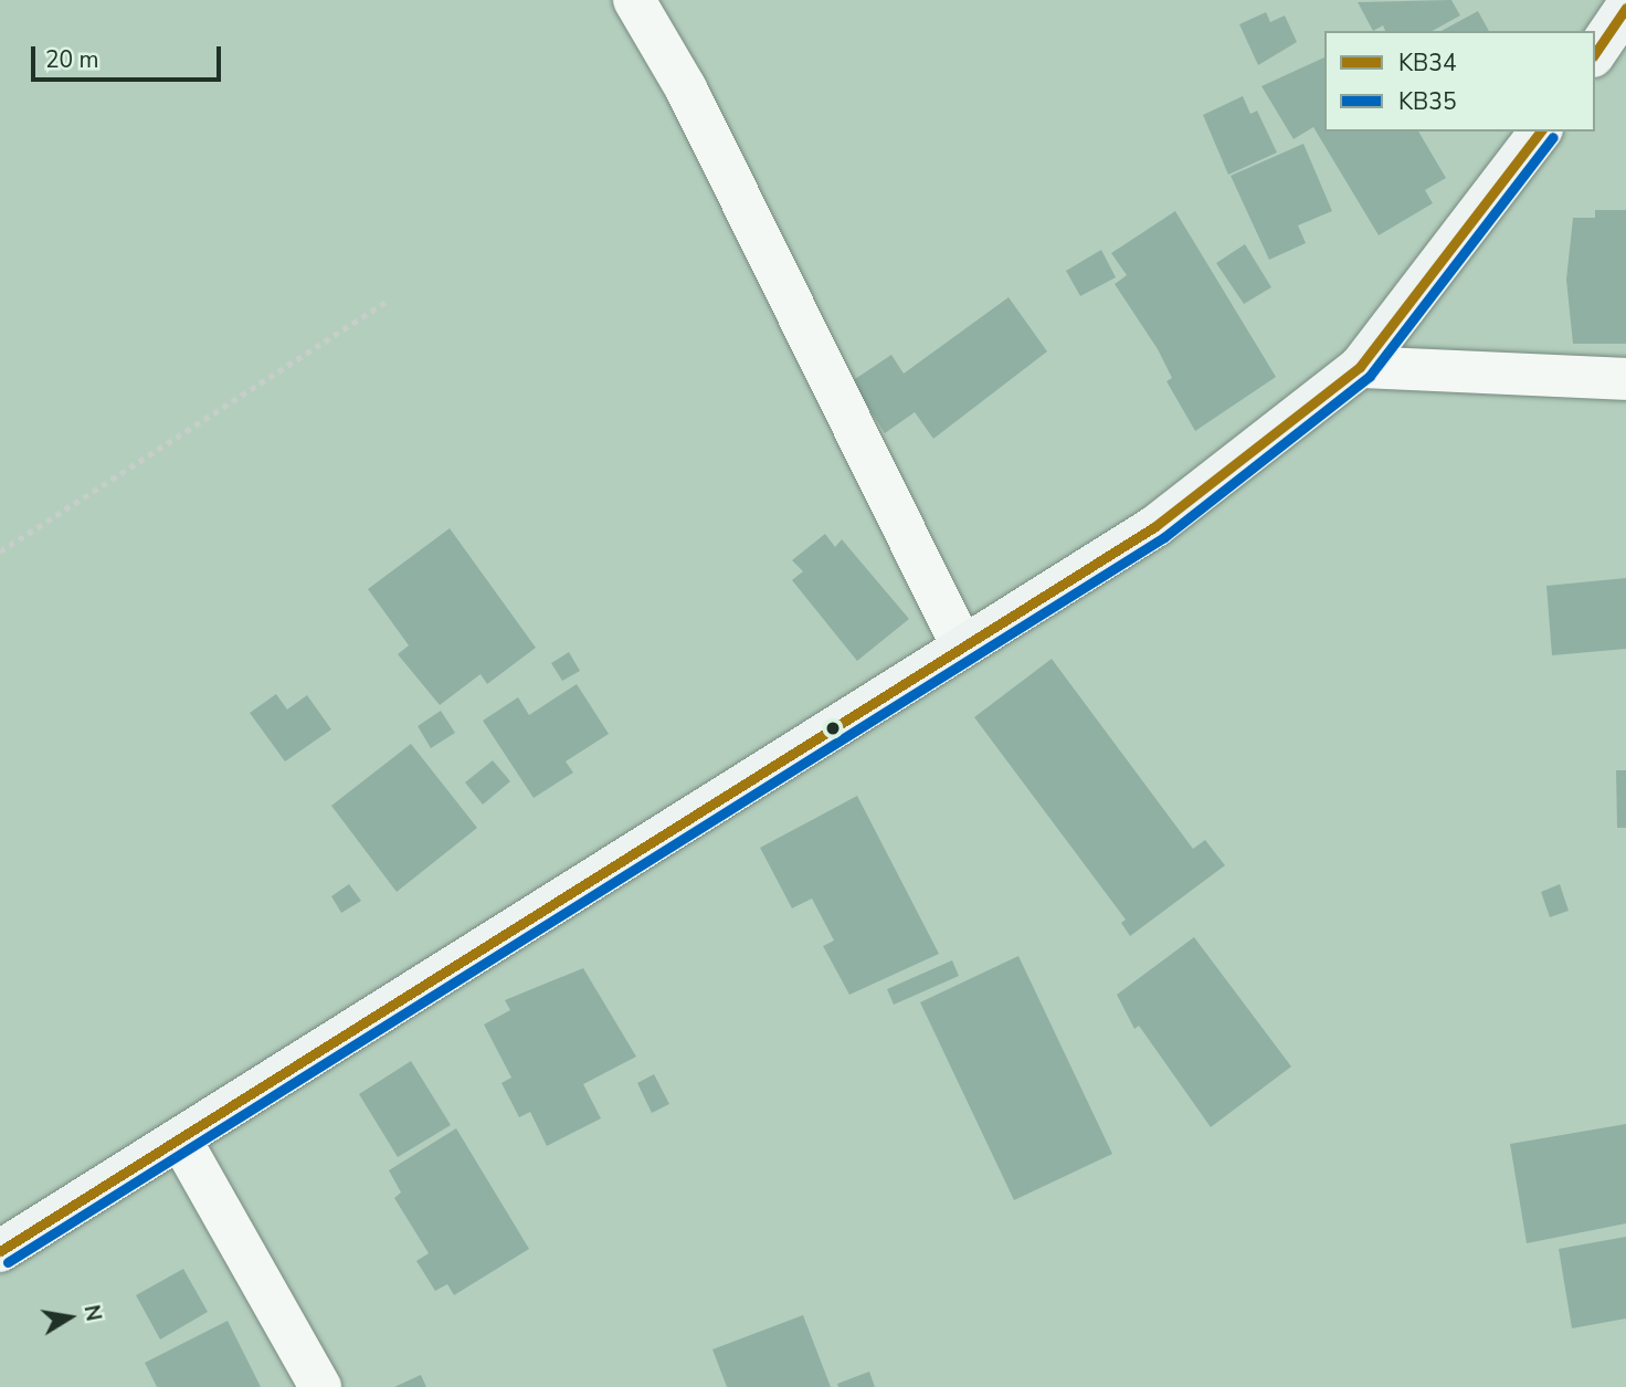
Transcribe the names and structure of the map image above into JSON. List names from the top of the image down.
{
  "lines": ["transit line KB34", "transit line KB35"],
  "legend": ["KB34", "KB35"],
  "scale_bar": "20 m",
  "north": "right"
}
